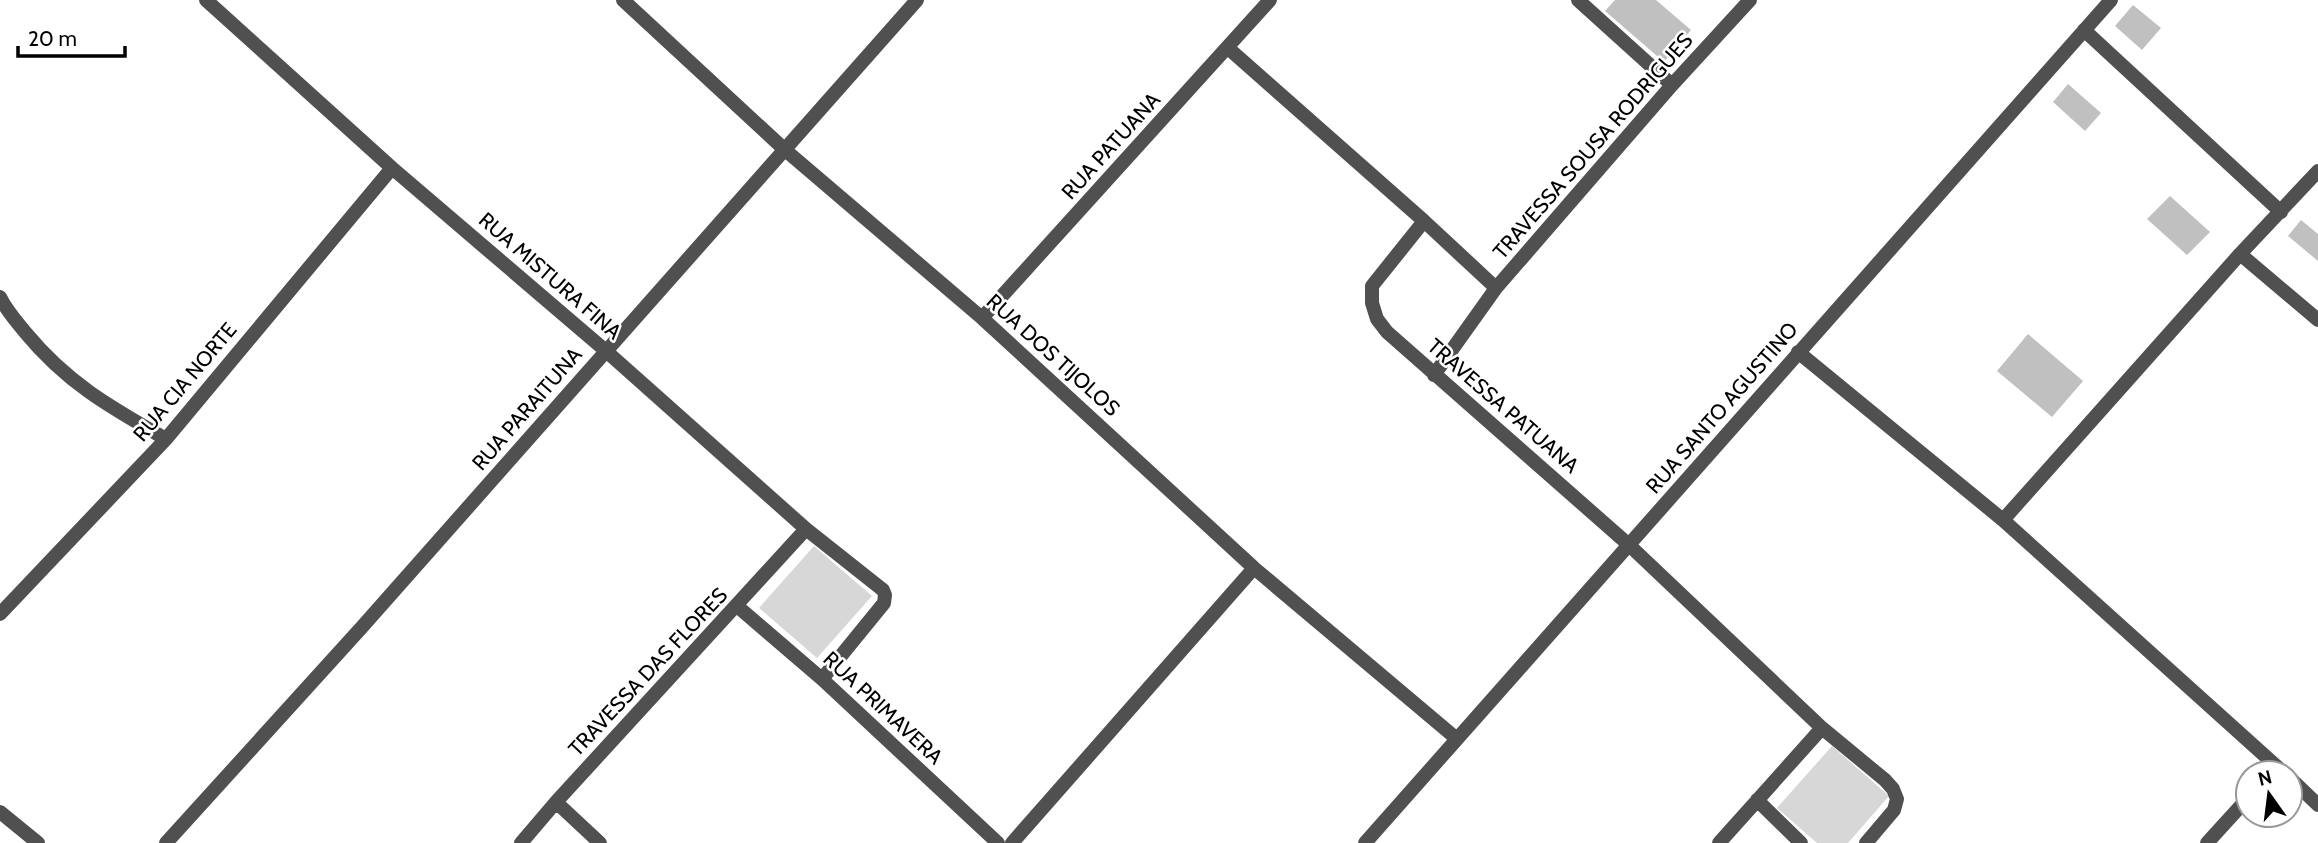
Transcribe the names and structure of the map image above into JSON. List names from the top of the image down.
{
  "streets": {
    "street": [
      "RUA PATUANA",
      "TRAVESSA SOUSA RODRIGUES",
      "RUA MISTURA FINA",
      "RUA DOS TIJOLOS",
      "RUA CIA NORTE",
      "TRAVESSA PATUANA",
      "RUA SANTO AGUSTINO",
      "RUA PARAITUNA",
      "TRAVESSA DAS FLORES",
      "RUA PRIMAVERA"
    ]
  },
  "crossings": [
    ["RUA PATUANA", "RUA DOS TIJOLOS"],
    ["TRAVESSA SOUSA RODRIGUES", "TRAVESSA PATUANA"],
    ["RUA MISTURA FINA", "RUA CIA NORTE"],
    ["RUA MISTURA FINA", "RUA PARAITUNA"],
    ["RUA MISTURA FINA", "TRAVESSA DAS FLORES"],
    ["RUA MISTURA FINA", "RUA PRIMAVERA"],
    ["RUA DOS TIJOLOS", "RUA SANTO AGUSTINO"],
    ["RUA DOS TIJOLOS", "RUA PARAITUNA"],
    ["TRAVESSA PATUANA", "RUA SANTO AGUSTINO"],
    ["TRAVESSA DAS FLORES", "RUA PRIMAVERA"]
  ],
  "scale_bar": "20 m",
  "north": "top"
}
